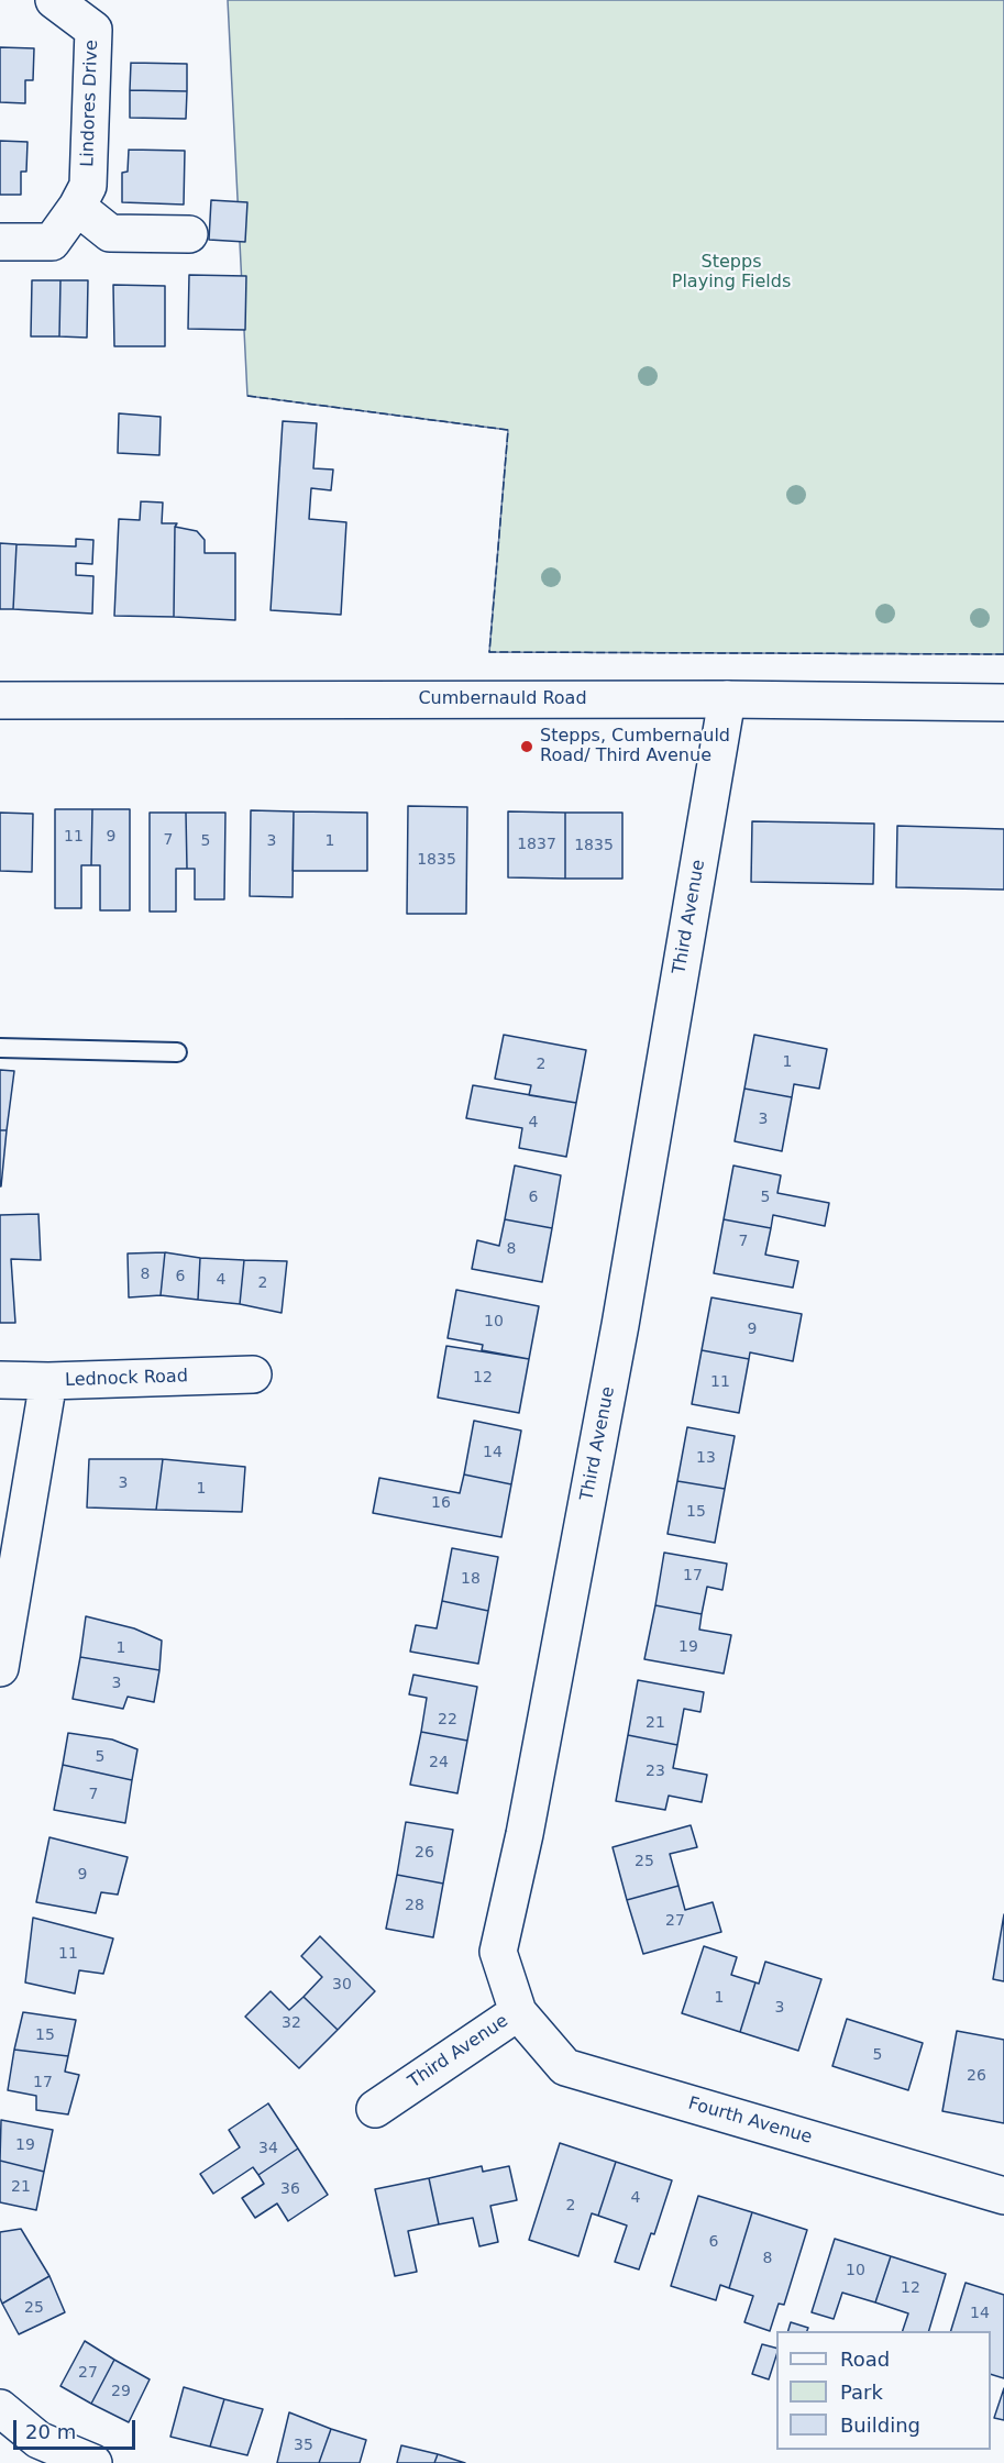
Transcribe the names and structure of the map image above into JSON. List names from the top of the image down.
{
  "streets": {
    "street": [
      "Lindores Drive",
      "Cumbernauld Road",
      "Third Avenue",
      "Lednock Road",
      "Fourth Avenue"
    ]
  },
  "crossings": [
    ["Cumbernauld Road", "Third Avenue"],
    ["Third Avenue", "Fourth Avenue"]
  ],
  "parks": ["Stepps Playing Fields"],
  "places": ["Stepps, Cumbernauld Road/ Third Avenue"],
  "house_numbers": [
    "11",
    "9",
    "7",
    "5",
    "3",
    "1",
    "1837",
    "1835",
    "1835",
    "1",
    "2",
    "3",
    "4",
    "6",
    "5",
    "7",
    "8",
    "8",
    "6",
    "4",
    "2",
    "10",
    "9",
    "12",
    "11",
    "14",
    "13",
    "3",
    "1",
    "16",
    "15",
    "17",
    "18",
    "19",
    "1",
    "3",
    "22",
    "21",
    "5",
    "24",
    "23",
    "7",
    "26",
    "25",
    "9",
    "28",
    "27",
    "11",
    "30",
    "1",
    "3",
    "32",
    "15",
    "5",
    "26",
    "17",
    "19",
    "34",
    "21",
    "36",
    "4",
    "2",
    "6",
    "8",
    "10",
    "12",
    "25",
    "14",
    "27",
    "29",
    "35"
  ],
  "legend": ["Road", "Park", "Building"],
  "scale_bar": "20 m"
}
